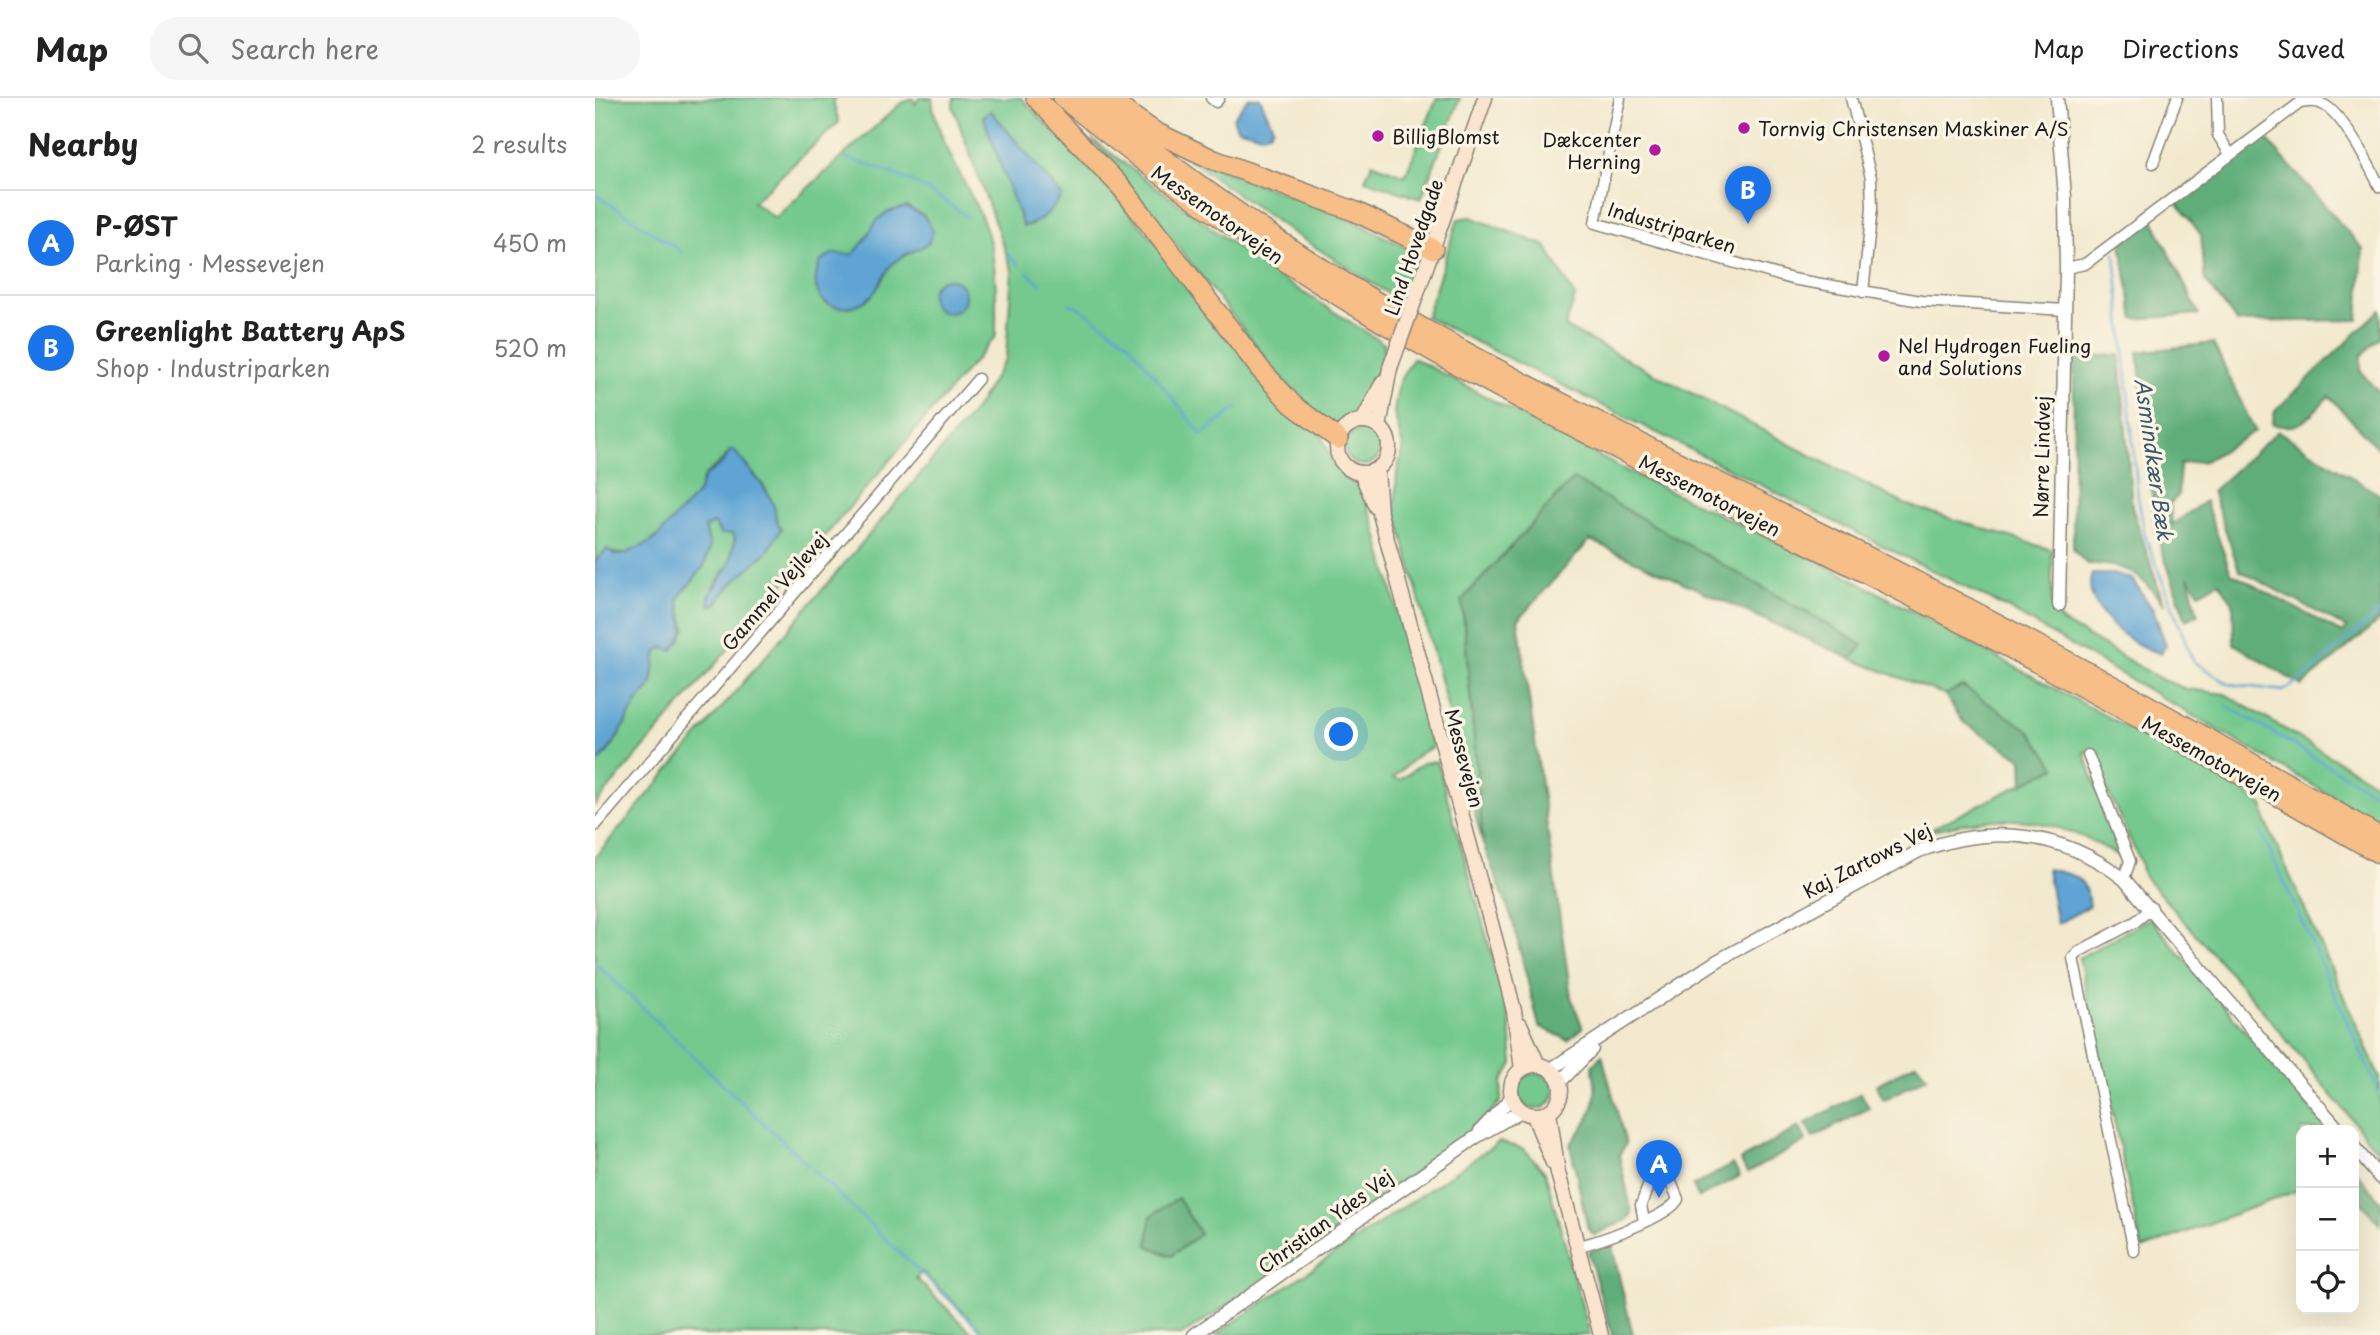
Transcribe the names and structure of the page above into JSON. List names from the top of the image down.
{
  "streets": {
    "highway": ["Messemotorvejen"],
    "main road": ["Lind Hovedgade", "Messevejen"],
    "street": [
      "Industriparken",
      "Nørre Lindvej",
      "Gammel Vejlevej",
      "Kaj Zartows Vej",
      "Christian Ydes Vej"
    ]
  },
  "crossings": [
    ["Industriparken", "Nørre Lindvej"],
    ["Lind Hovedgade", "Messevejen"],
    ["Messevejen", "Kaj Zartows Vej"],
    ["Messevejen", "Christian Ydes Vej"],
    ["Kaj Zartows Vej", "Christian Ydes Vej"]
  ],
  "water": ["Asmindkær Bæk"],
  "places": [
    "Tornvig Christensen Maskiner A/S",
    "BilligBlomst",
    "Dækcenter Herning",
    "Nel Hydrogen Fueling and Solutions"
  ],
  "page": {
    "header": "Map",
    "search": "Search here",
    "nav": ["Map", "Directions", "Saved"],
    "heading": ["Nearby", "2 results"],
    "pins": ["B", "A"],
    "list": [
      {
        "mark": "A",
        "name": "P-ØST",
        "note": "Parking · Messevejen",
        "value": "450 m"
      },
      {
        "mark": "B",
        "name": "Greenlight Battery ApS",
        "note": "Shop · Industriparken",
        "value": "520 m"
      }
    ],
    "map_buttons": ["+", "−"]
  }
}
